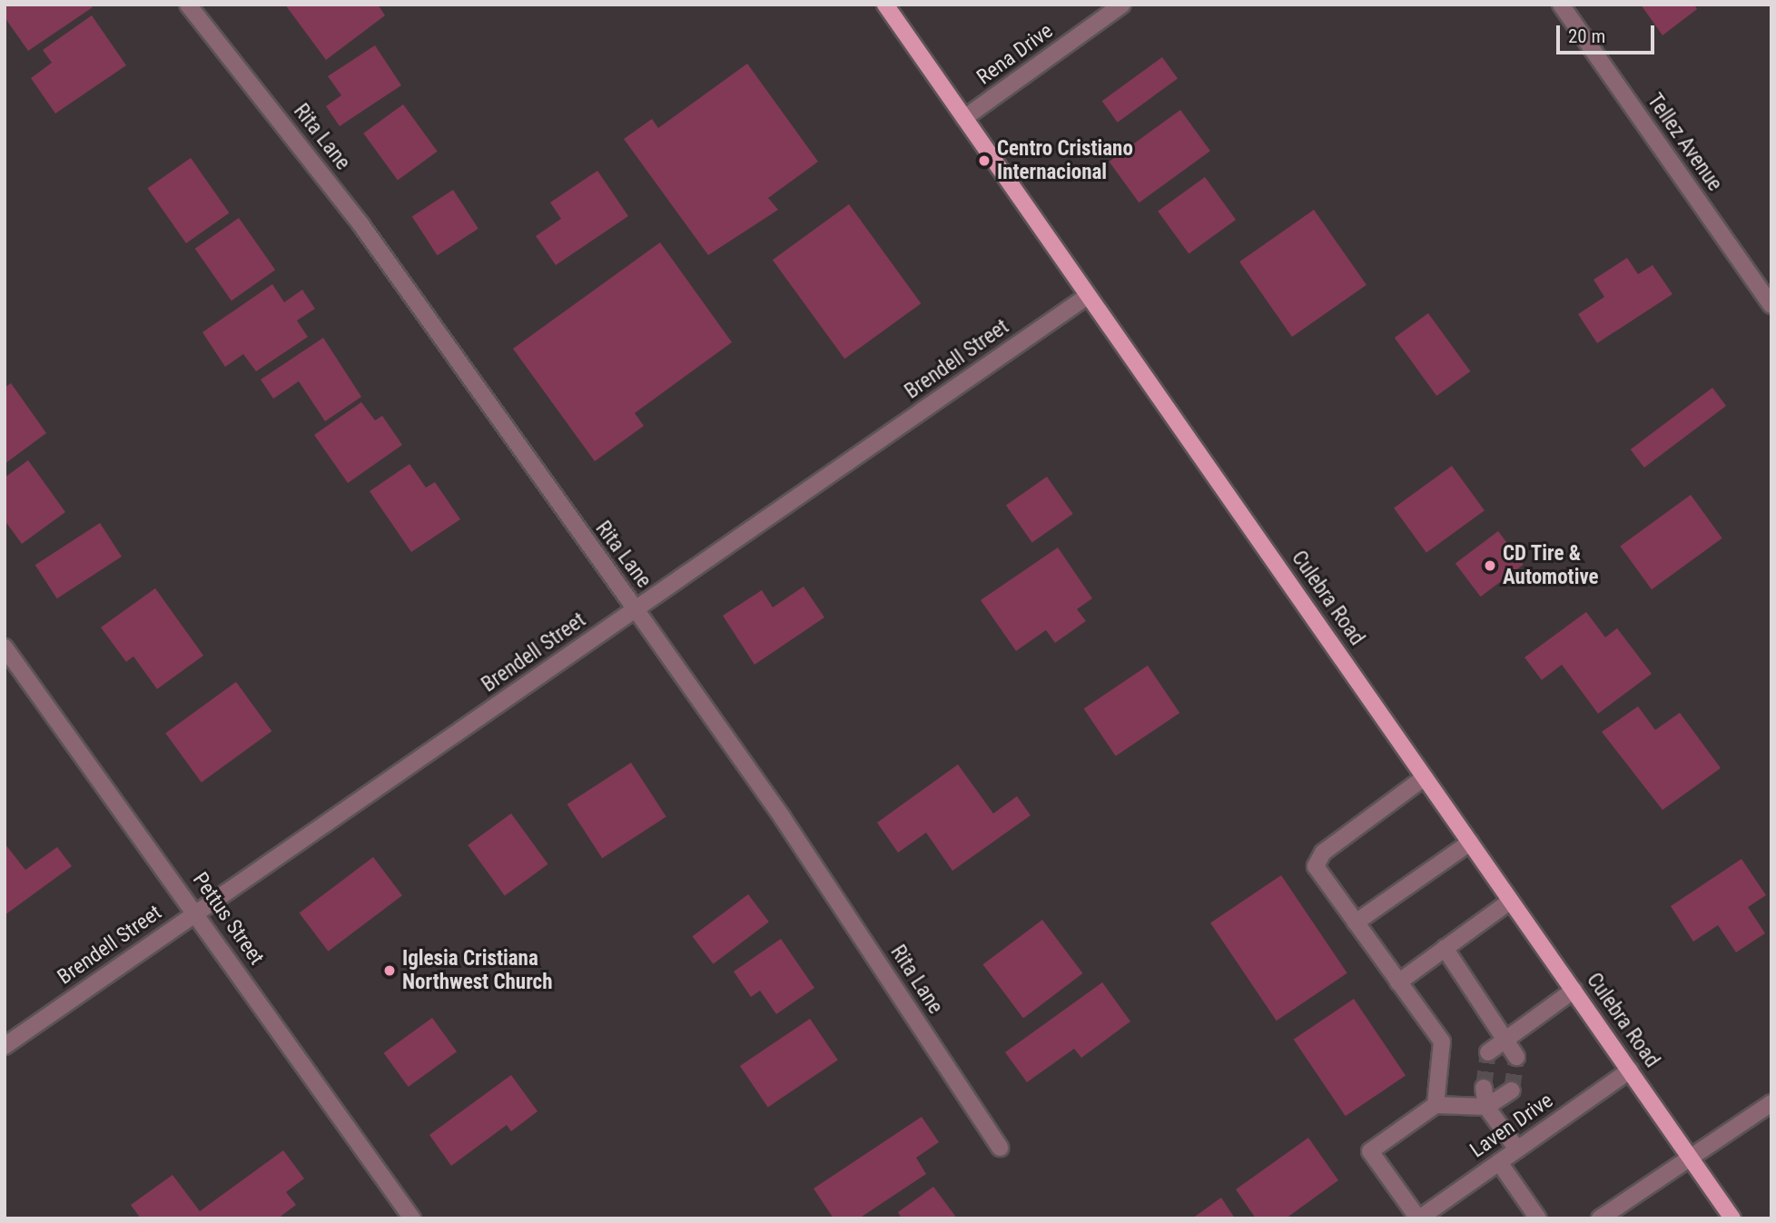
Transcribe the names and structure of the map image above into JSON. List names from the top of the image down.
{
  "streets": {
    "main road": ["Culebra Road"],
    "street": [
      "Rena Drive",
      "Rita Lane",
      "Tellez Avenue",
      "Brendell Street",
      "Pettus Street",
      "Laven Drive"
    ]
  },
  "crossings": [
    ["Rena Drive", "Culebra Road"],
    ["Rita Lane", "Brendell Street"],
    ["Brendell Street", "Culebra Road"],
    ["Brendell Street", "Pettus Street"],
    ["Culebra Road", "Laven Drive"]
  ],
  "places": ["Centro Cristiano Internacional", "CD Tire & Automotive", "Iglesia Cristiana Northwest Church"],
  "scale_bar": "20 m"
}
